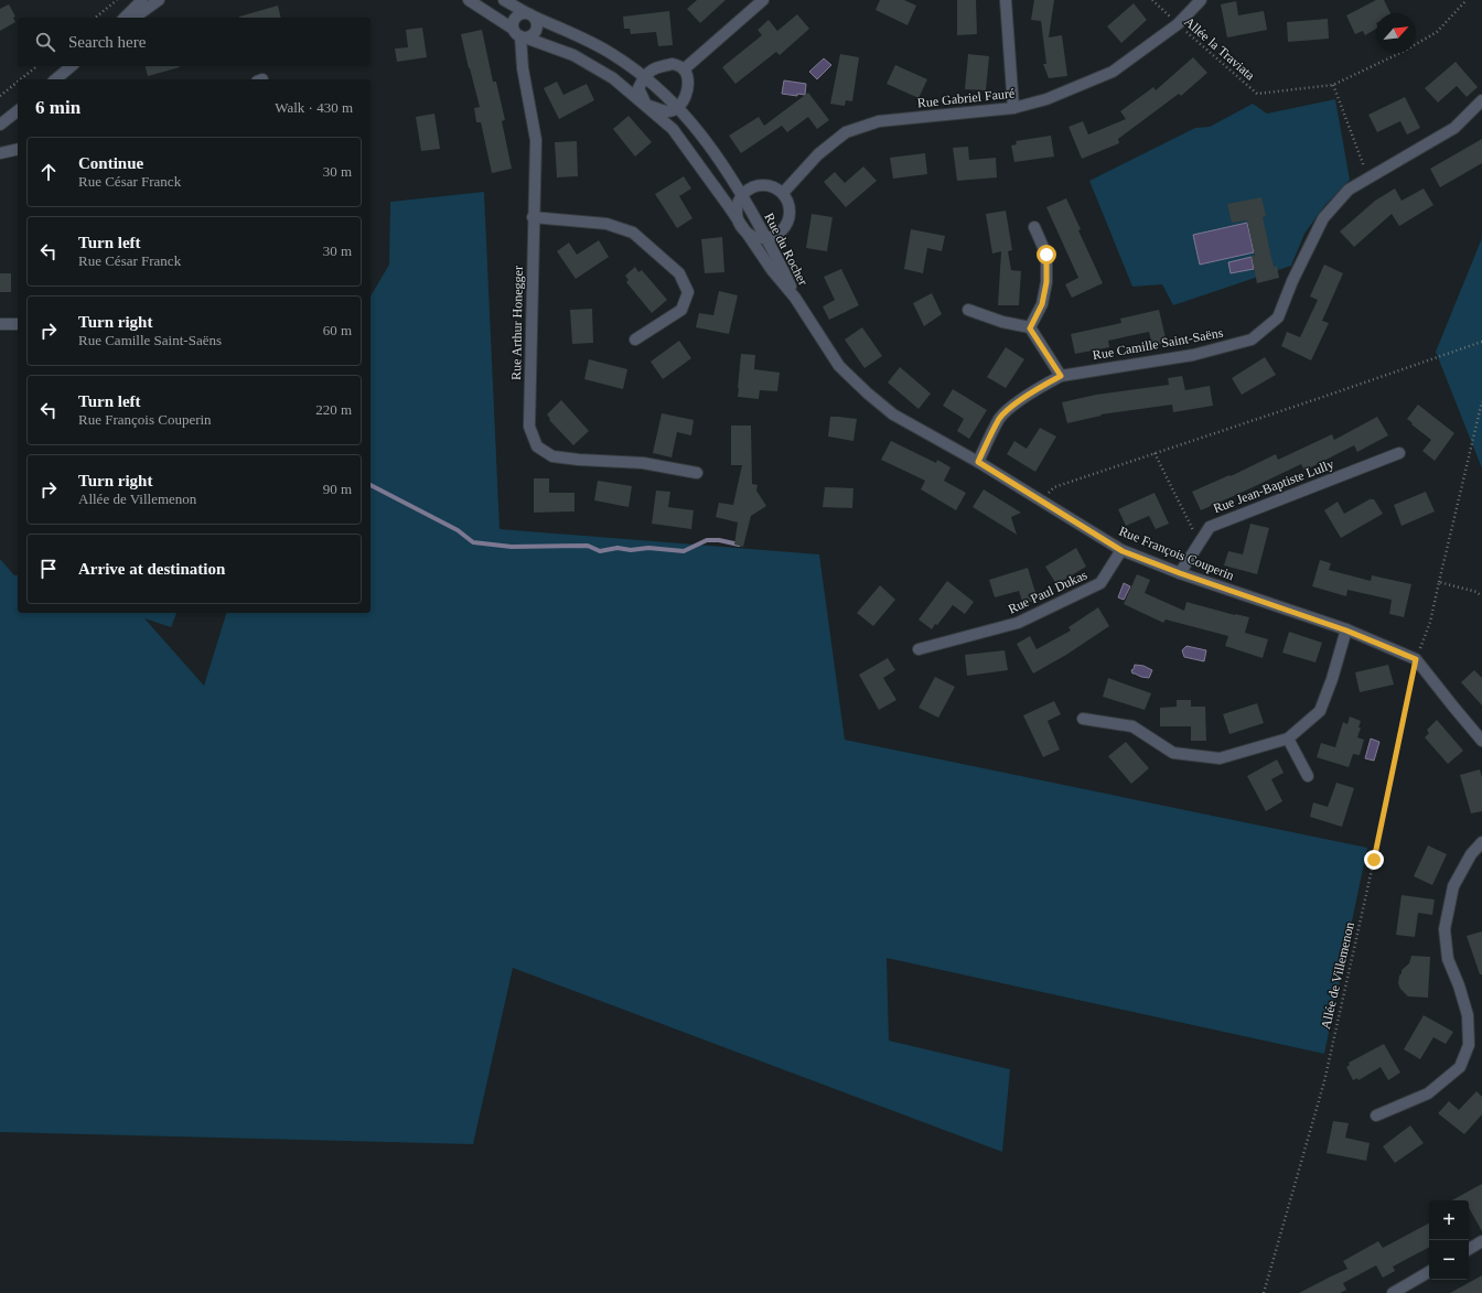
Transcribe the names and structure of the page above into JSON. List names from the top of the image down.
{
  "streets": {
    "street": [
      "Rue Gabriel Fauré",
      "Rue du Rocher",
      "Rue Arthur Honegger",
      "Rue Camille Saint-Saëns",
      "Rue Jean-Baptiste Lully",
      "Rue François Couperin",
      "Rue Paul Dukas"
    ],
    "path": ["Allée la Traviata", "Allée de Villemenon"]
  },
  "crossings": [
    ["Allée la Traviata", "Rue Gabriel Fauré"],
    ["Rue Gabriel Fauré", "Rue du Rocher"],
    ["Rue du Rocher", "Rue Arthur Honegger"],
    ["Rue du Rocher", "Rue François Couperin"],
    ["Rue Camille Saint-Saëns", "Rue François Couperin"],
    ["Rue Jean-Baptiste Lully", "Rue François Couperin"],
    ["Rue François Couperin", "Rue Paul Dukas"],
    ["Rue François Couperin", "Allée de Villemenon"]
  ],
  "north": "top right",
  "page": {
    "search": "Search here",
    "heading": ["6 min", "Walk · 430 m"],
    "list": [
      ["Continue", "Rue César Franck", "30 m"],
      ["Turn left", "Rue César Franck", "30 m"],
      ["Turn right", "Rue Camille Saint-Saëns", "60 m"],
      ["Turn left", "Rue François Couperin", "220 m"],
      ["Turn right", "Allée de Villemenon", "90 m"],
      "Arrive at destination"
    ],
    "map_buttons": ["+", "−"]
  }
}
